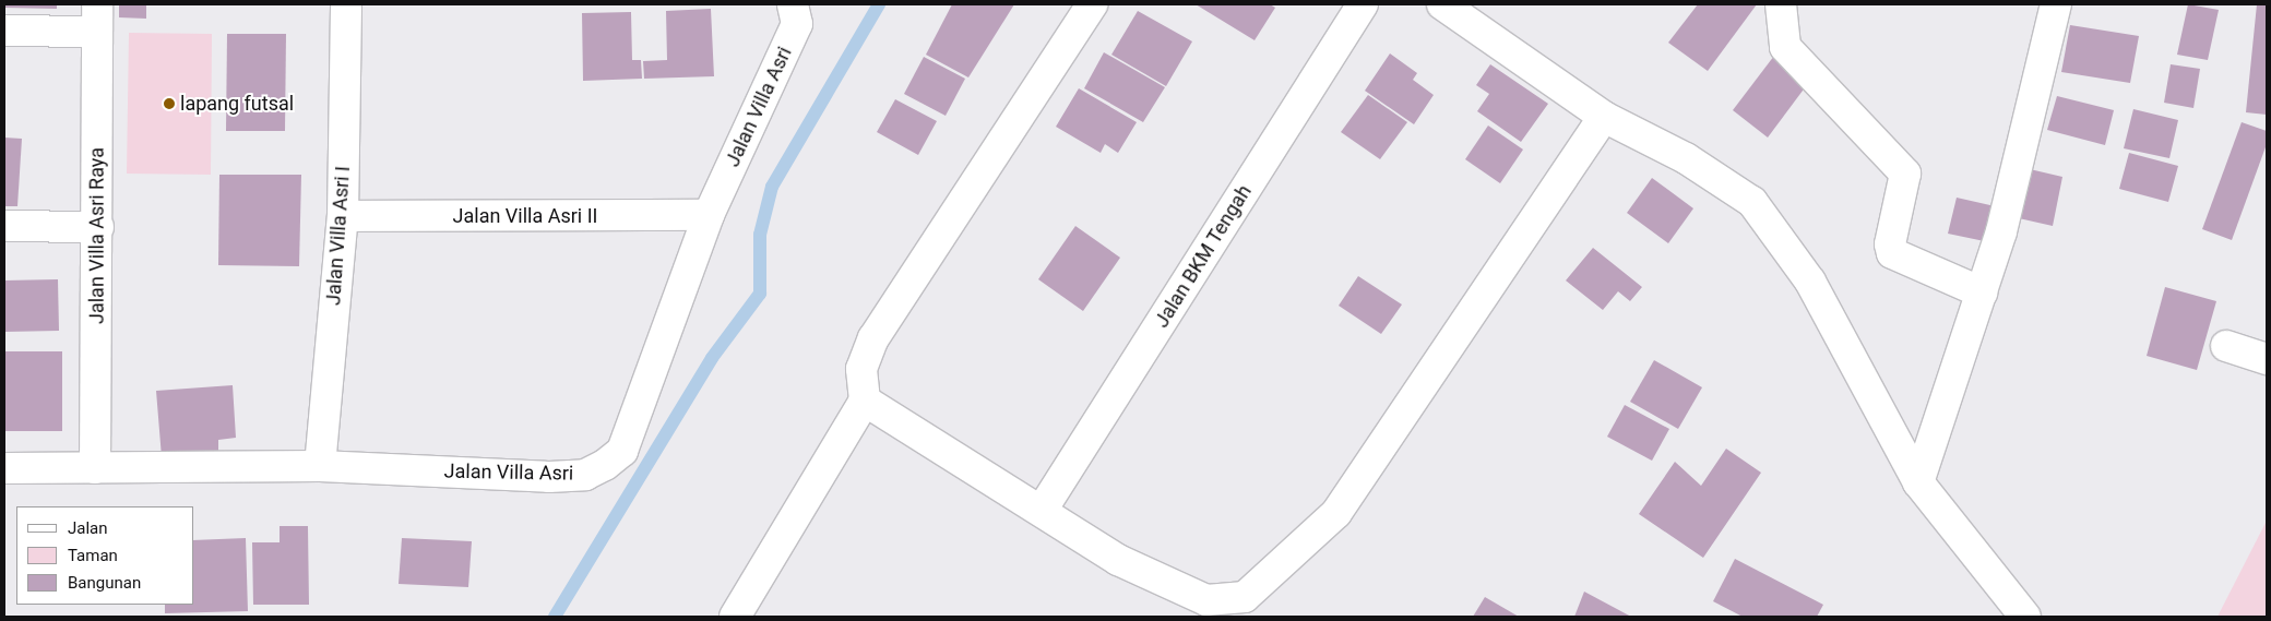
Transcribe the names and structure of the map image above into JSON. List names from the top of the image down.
{
  "streets": {
    "street": [
      "Jalan Villa Asri",
      "Jalan Villa Asri II",
      "Jalan Villa Asri Raya",
      "Jalan Villa Asri I",
      "Jalan BKM Tengah"
    ]
  },
  "crossings": [
    ["Jalan Villa Asri", "Jalan Villa Asri II"],
    ["Jalan Villa Asri", "Jalan Villa Asri Raya"],
    ["Jalan Villa Asri", "Jalan Villa Asri I"],
    ["Jalan Villa Asri II", "Jalan Villa Asri I"]
  ],
  "places": ["lapang futsal"],
  "legend": ["Jalan", "Taman", "Bangunan"]
}
